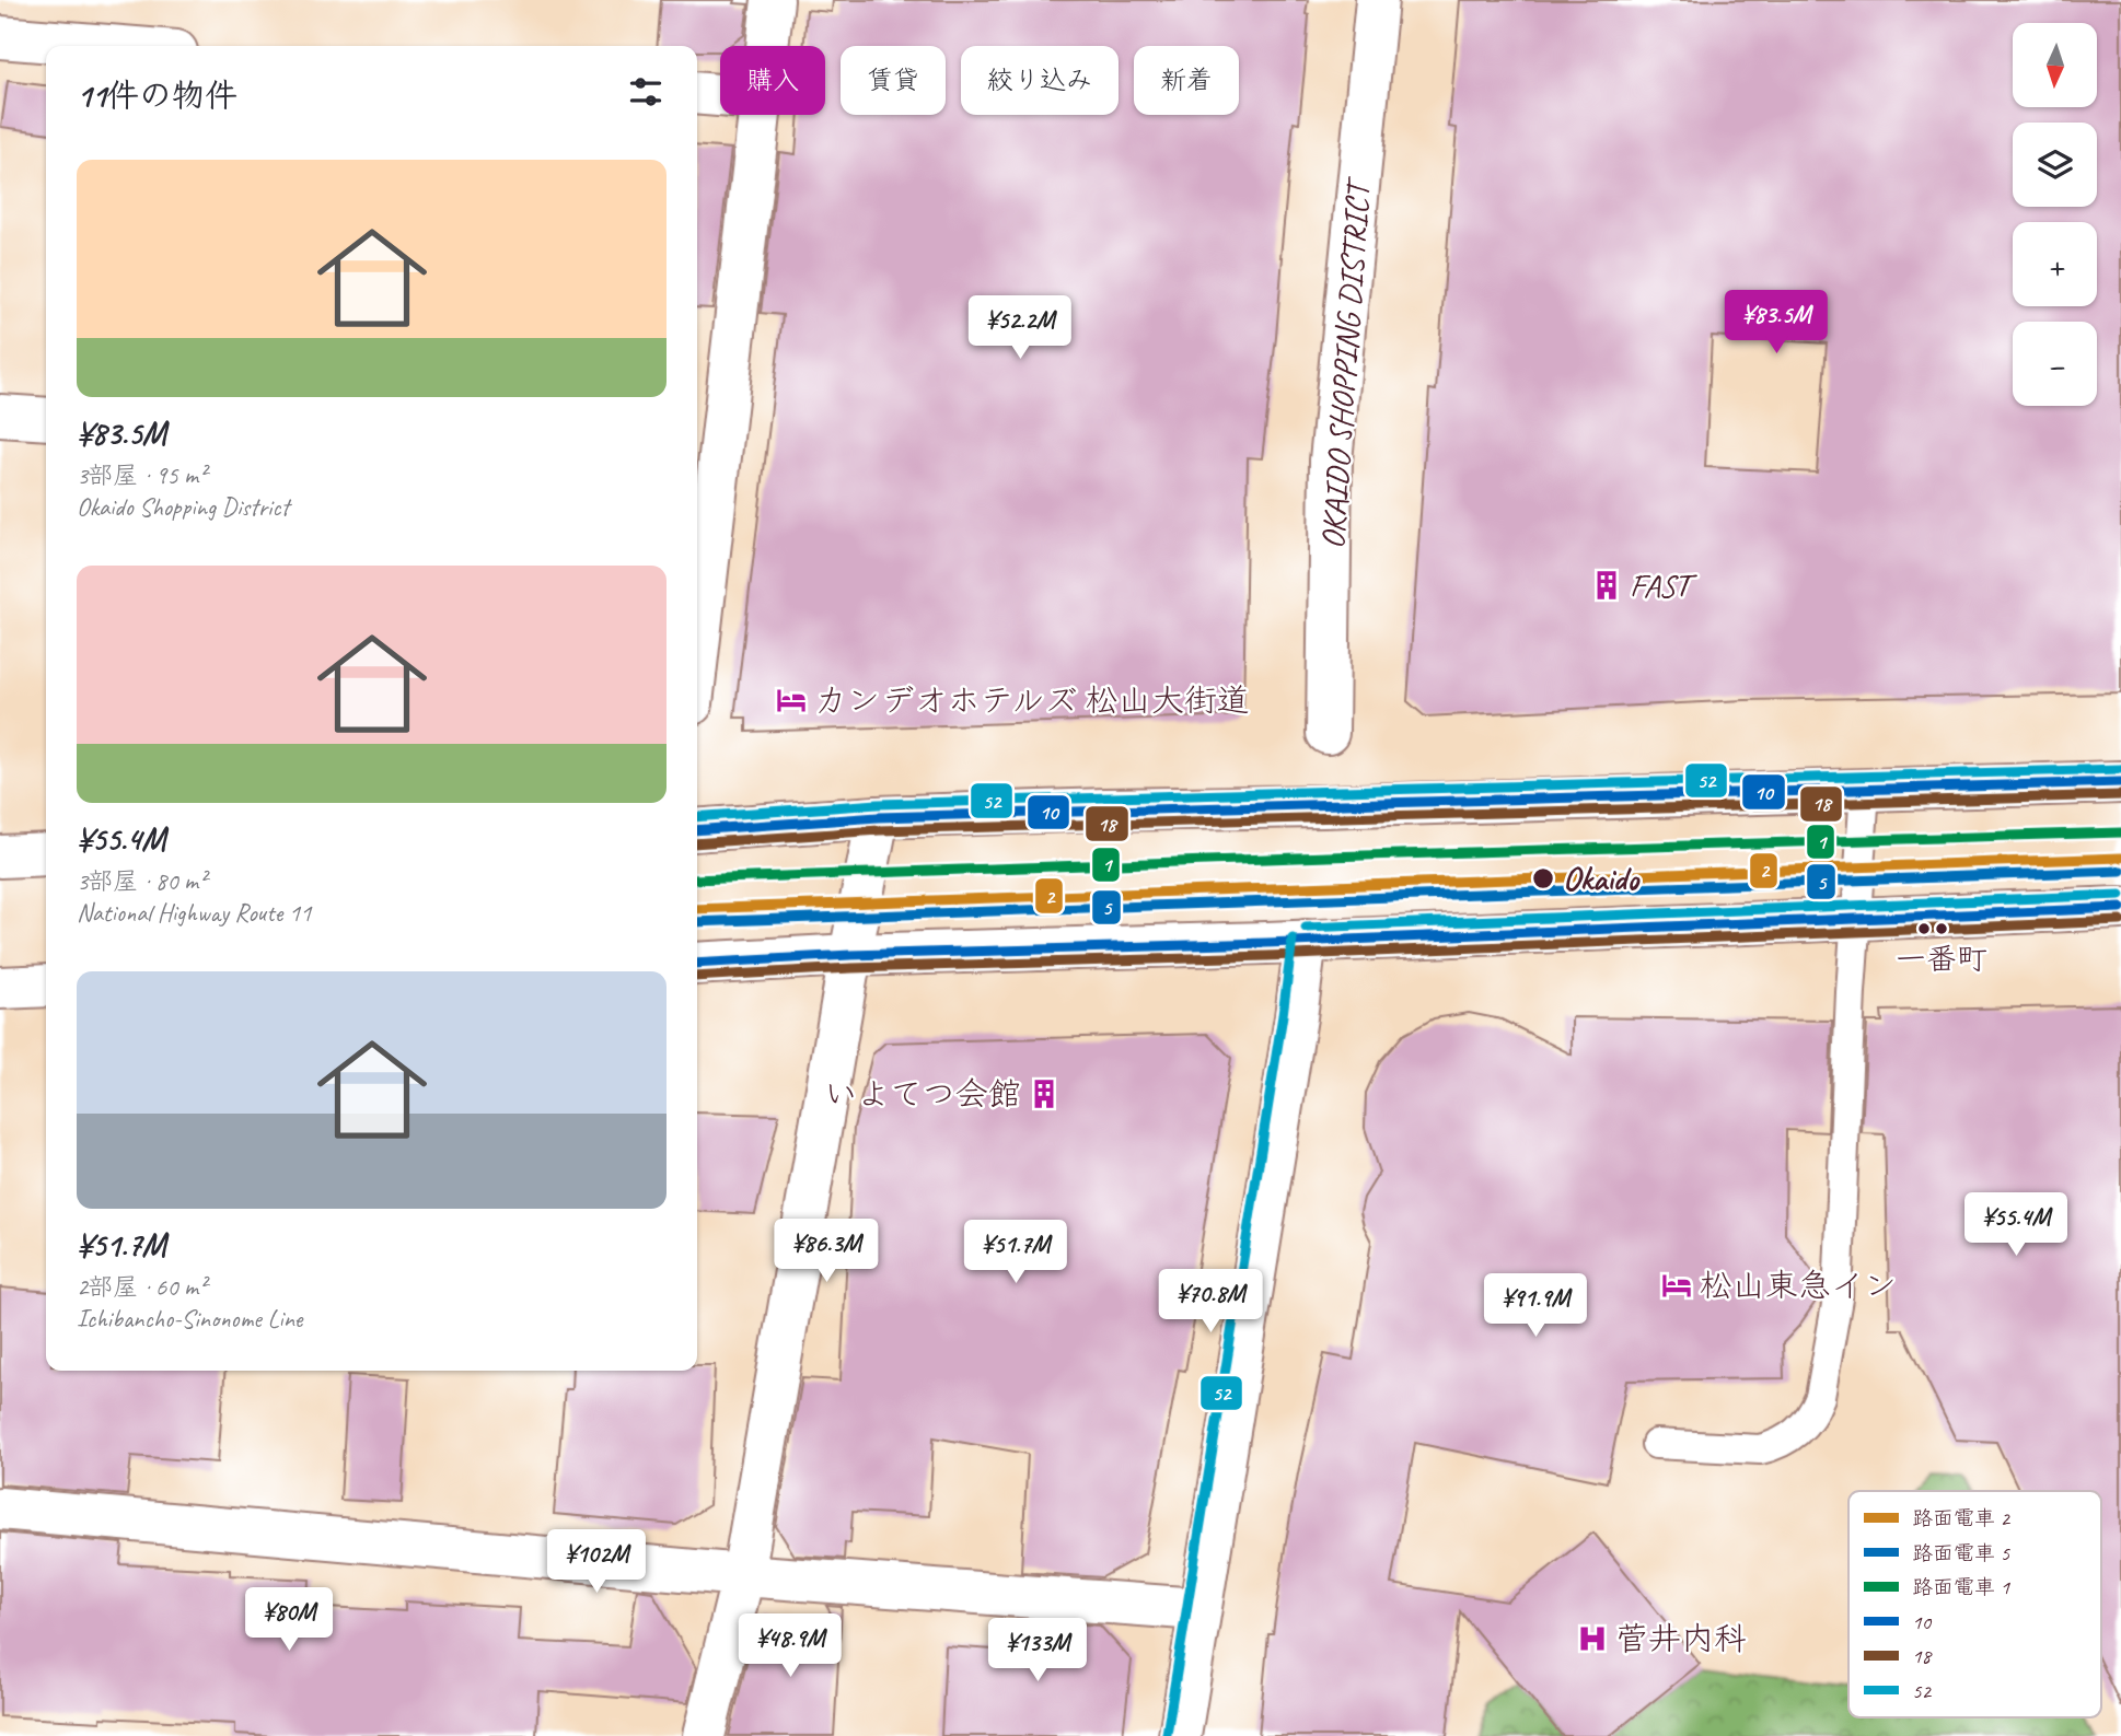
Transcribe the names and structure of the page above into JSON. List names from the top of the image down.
{
  "streets": {
    "main road": ["OKAIDO SHOPPING DISTRICT"]
  },
  "places": {
    "building": ["FAST", "いよてつ会館"],
    "hotel": ["カンデオホテルズ 松山大街道", "松山東急イン"],
    "other": ["Okaido", "一番町"],
    "hospital": ["菅井内科"]
  },
  "lines": [
    "transit line 52",
    "transit line 10",
    "transit line 18",
    "tram line 1",
    "tram line 2",
    "tram line 5"
  ],
  "legend": [
    "路面電車 2",
    "路面電車 5",
    "路面電車 1",
    "10",
    "18",
    "52"
  ],
  "north": "bottom",
  "page": {
    "map_buttons": ["+", "−"],
    "chip": [
      "購入",
      "賃貸",
      "絞り込み",
      "新着"
    ],
    "heading": "11件の物件",
    "list": [
      {
        "name": "¥83.5M",
        "note": "3部屋 · 95 m² · Okaido Shopping District"
      },
      {
        "name": "¥55.4M",
        "note": "3部屋 · 80 m² · National Highway Route 11"
      },
      {
        "name": "¥51.7M",
        "note": "2部屋 · 60 m² · Ichibancho-Sinonome Line"
      }
    ],
    "price": [
      "¥83.5M",
      "¥52.2M",
      "¥55.4M",
      "¥86.3M",
      "¥51.7M",
      "¥70.8M",
      "¥91.9M",
      "¥102M",
      "¥80M",
      "¥48.9M",
      "¥133M"
    ]
  }
}
